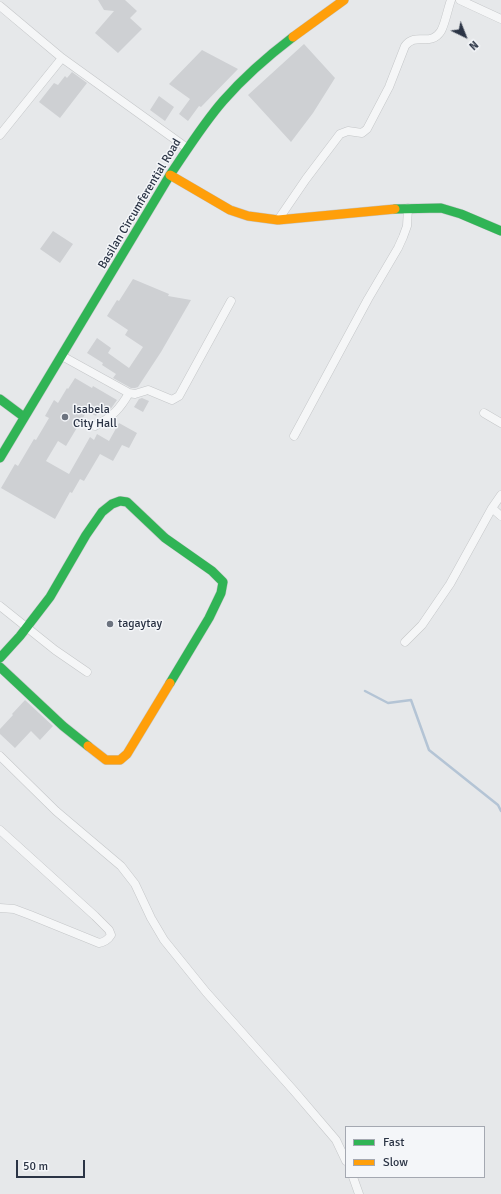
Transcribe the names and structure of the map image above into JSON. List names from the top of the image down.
{
  "streets": {
    "street": ["Basilan Circumferential Road"]
  },
  "places": ["Isabela City Hall", "tagaytay"],
  "legend": ["Fast", "Slow"],
  "scale_bar": "50 m",
  "north": "bottom right"
}
